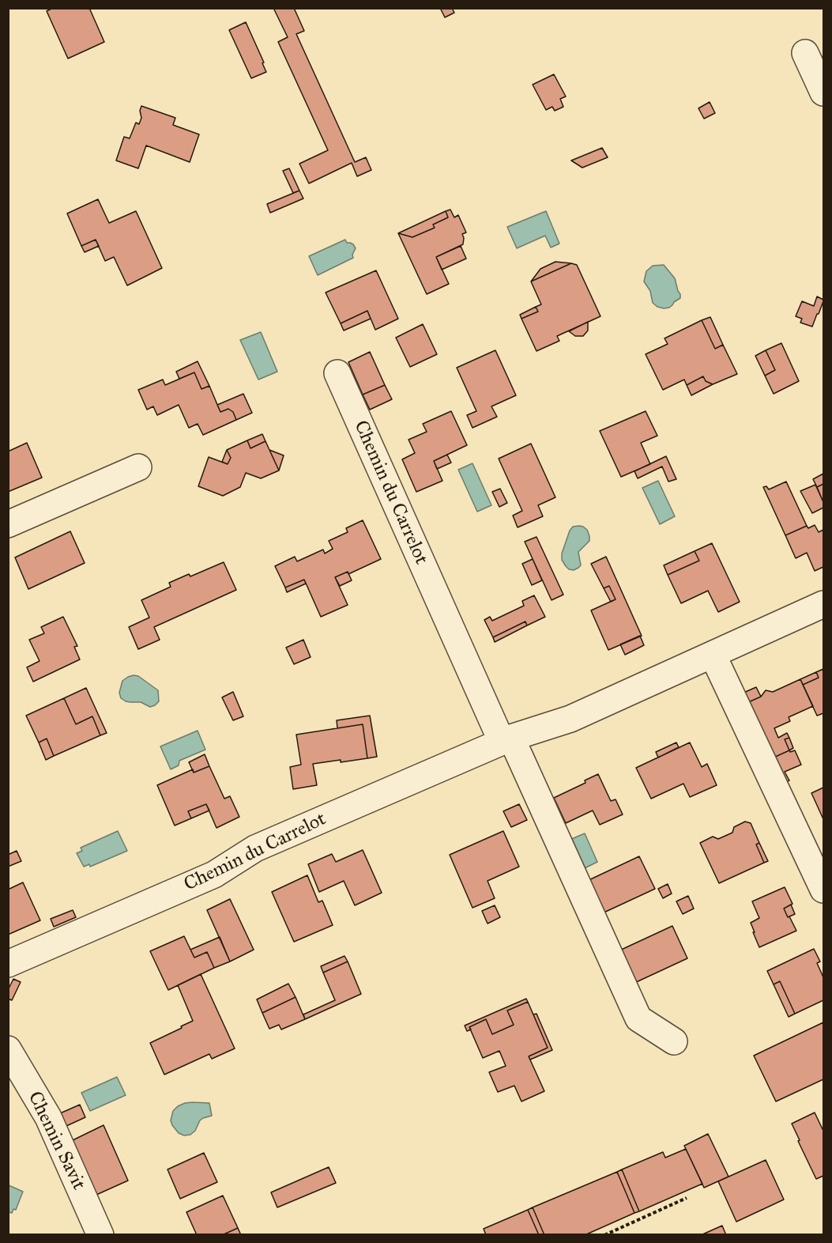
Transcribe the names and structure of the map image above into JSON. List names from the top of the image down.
{
  "streets": {
    "street": ["Chemin du Carrelot", "Chemin Savit"]
  }
}
